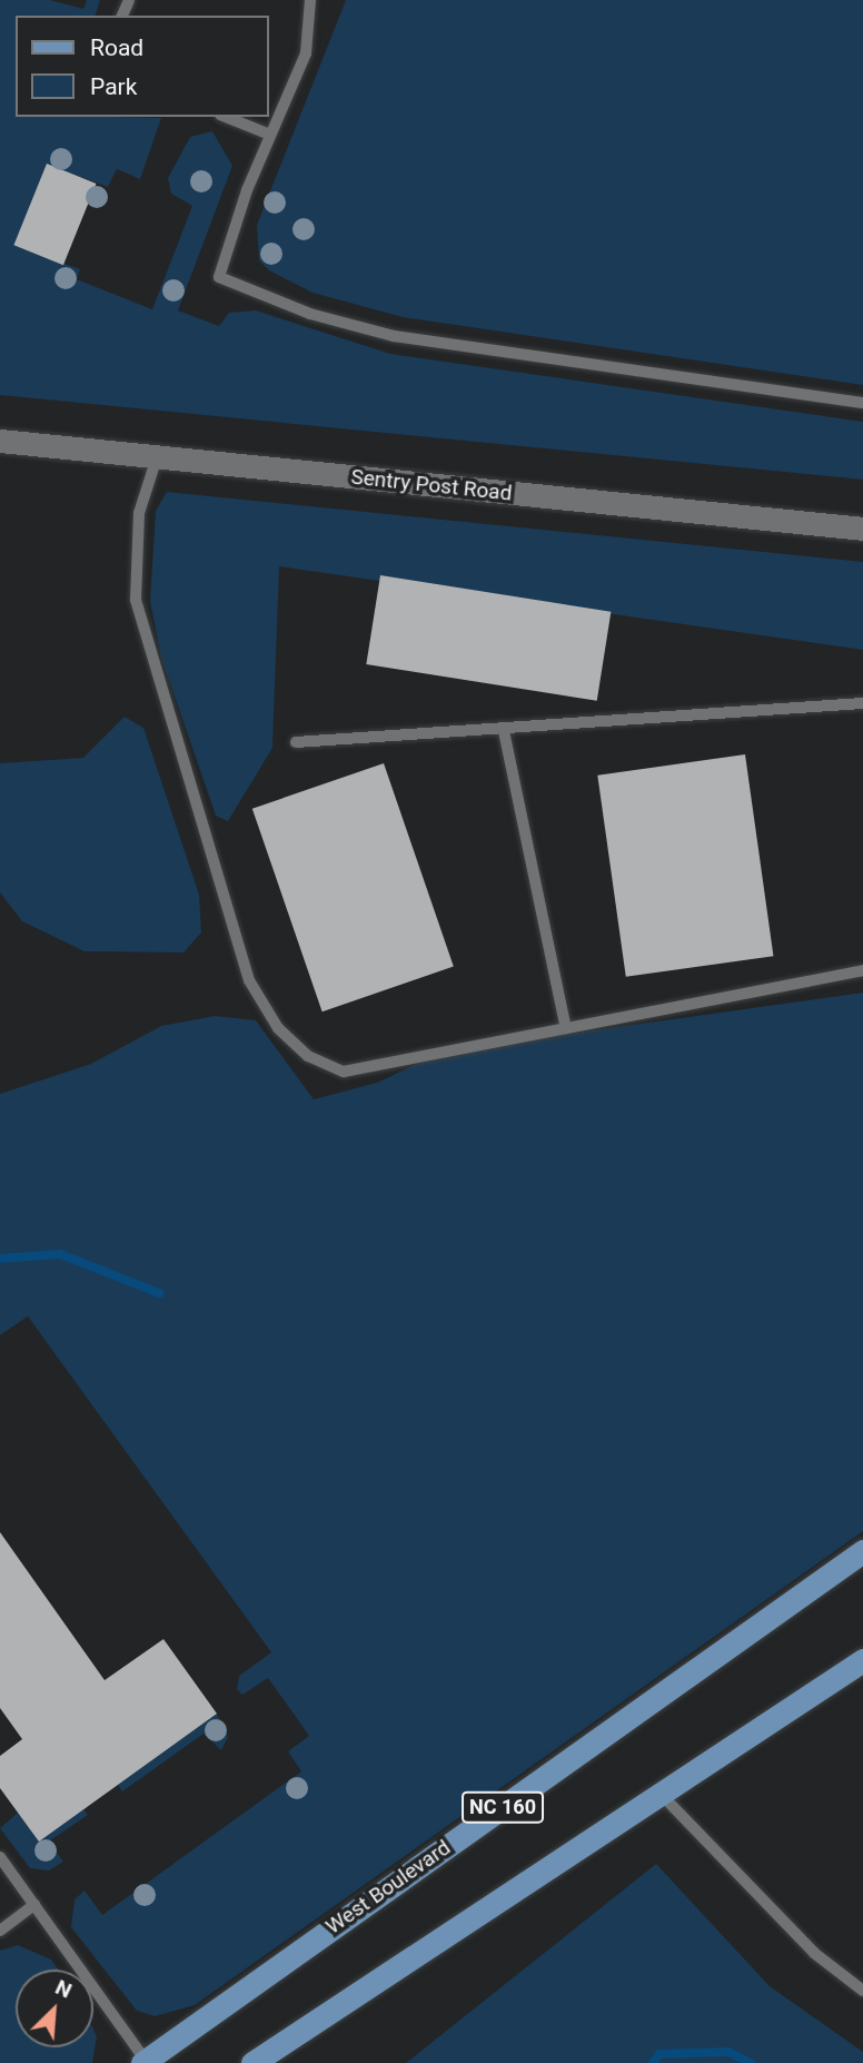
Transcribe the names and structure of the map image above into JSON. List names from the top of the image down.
{
  "streets": {
    "main road": ["NC 160", "West Boulevard"],
    "street": ["Sentry Post Road"]
  },
  "legend": ["Road", "Park"],
  "north": "top right"
}
